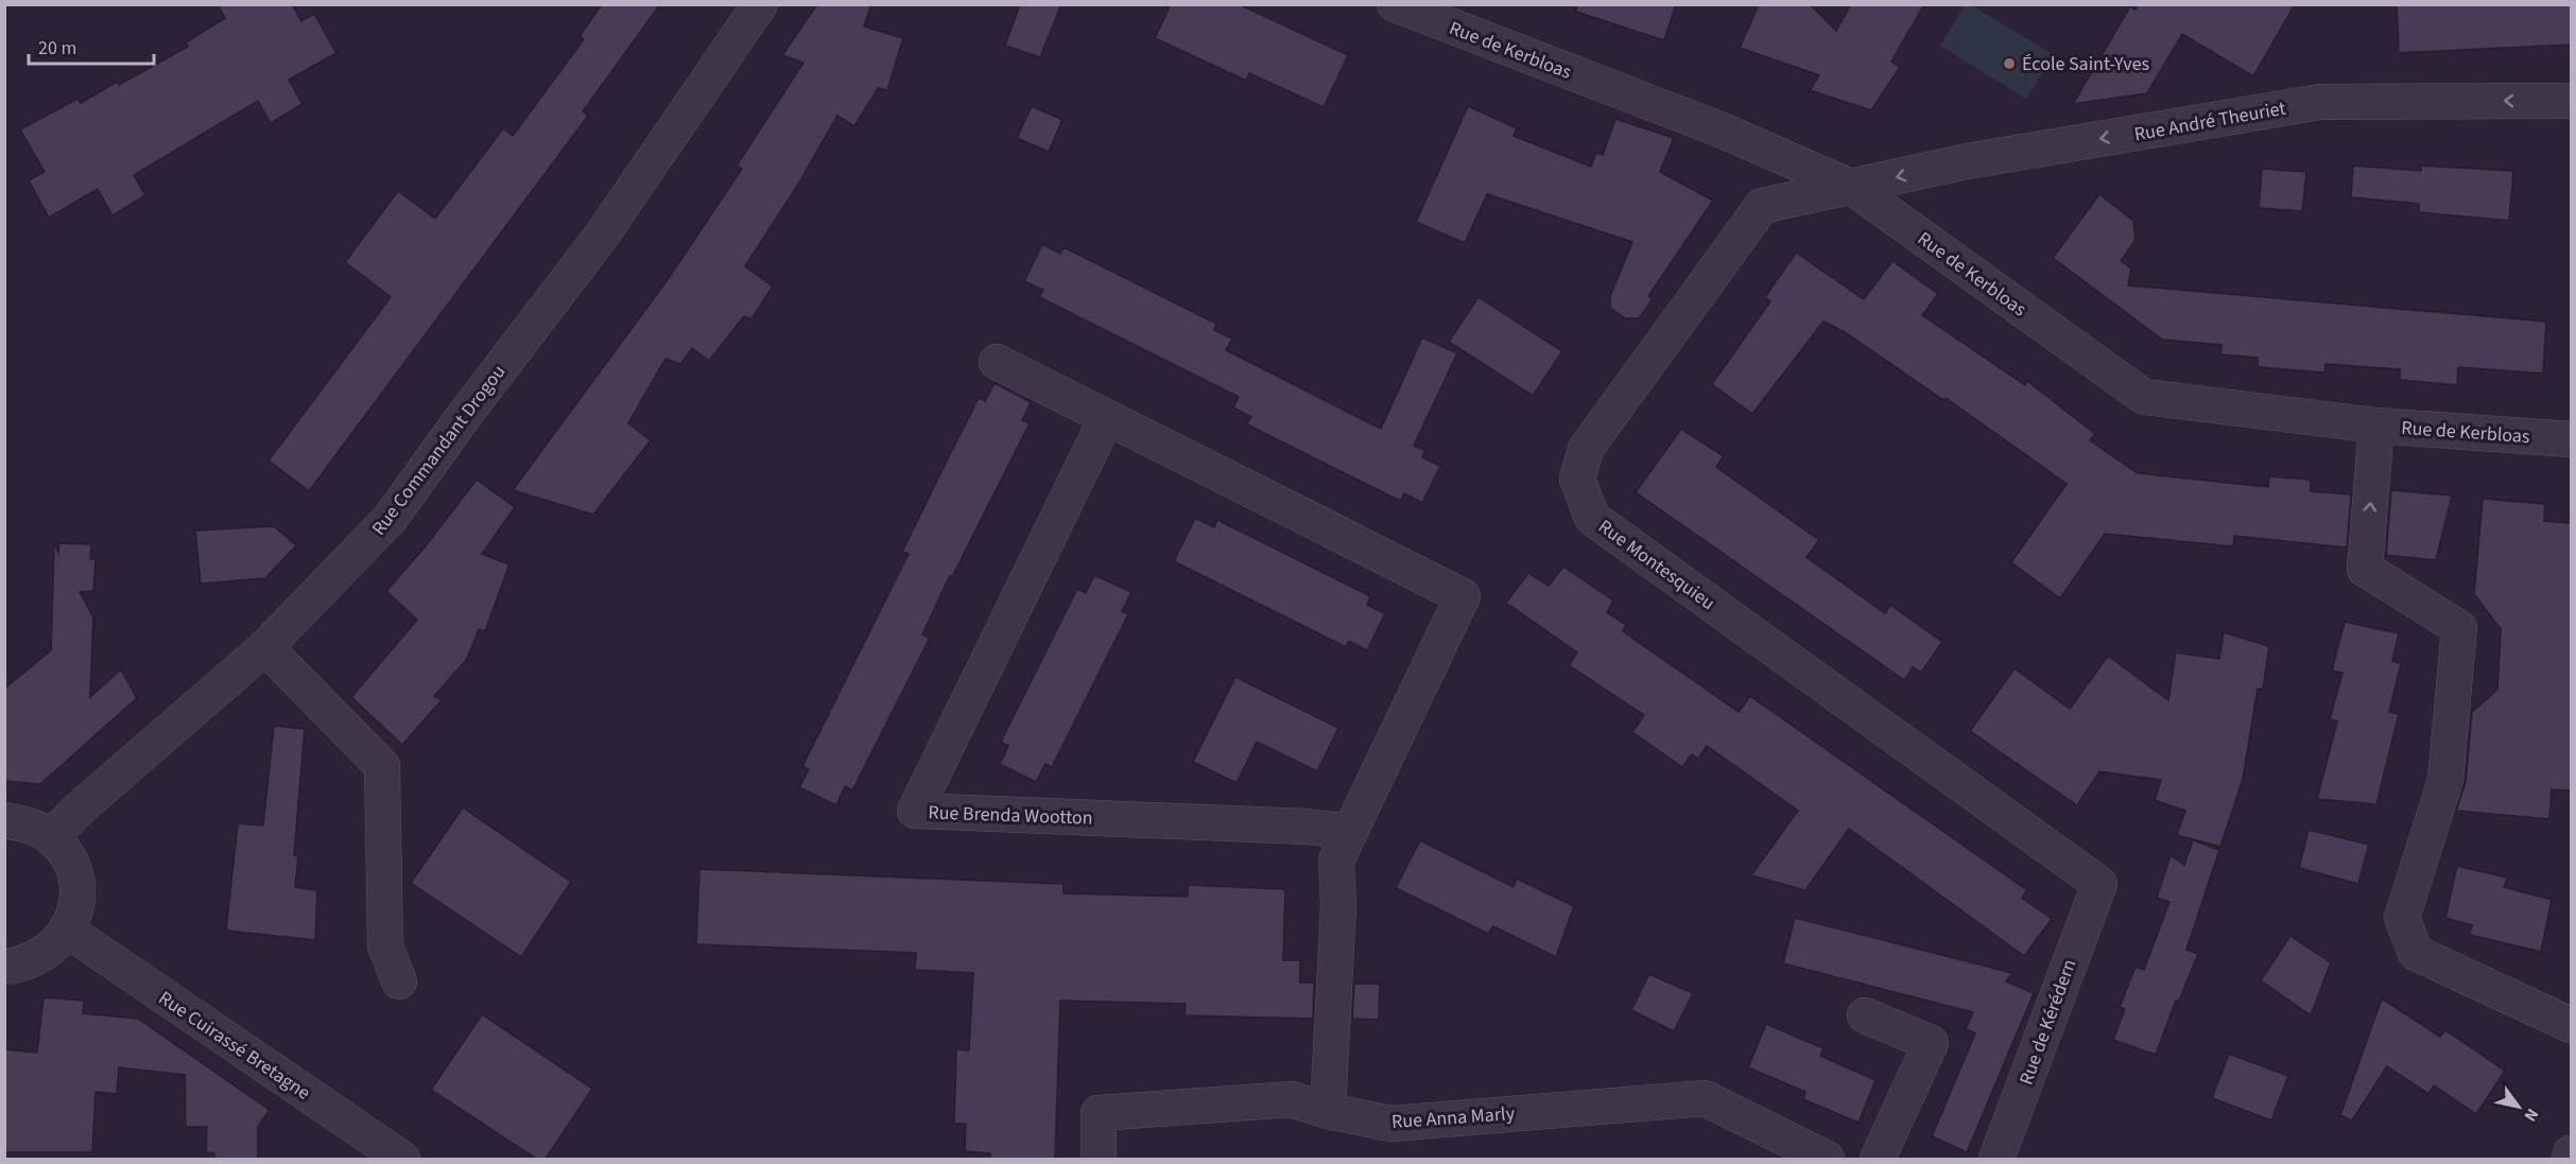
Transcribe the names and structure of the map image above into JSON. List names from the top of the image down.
{
  "streets": {
    "street": [
      "Rue de Kerbloas",
      "Rue André Theuriet",
      "Rue Commandant Drogou",
      "Rue Montesquieu",
      "Rue Brenda Wootton",
      "Rue de Kérédern",
      "Rue Cuirassé Bretagne",
      "Rue Anna Marly"
    ]
  },
  "crossings": [
    ["Rue de Kerbloas", "Rue André Theuriet"],
    ["Rue de Kerbloas", "Rue Montesquieu"],
    ["Rue André Theuriet", "Rue Montesquieu"],
    ["Rue Montesquieu", "Rue de Kérédern"]
  ],
  "one_way": ["Rue André Theuriet"],
  "places": ["École Saint-Yves"],
  "scale_bar": "20 m",
  "north": "bottom right"
}
